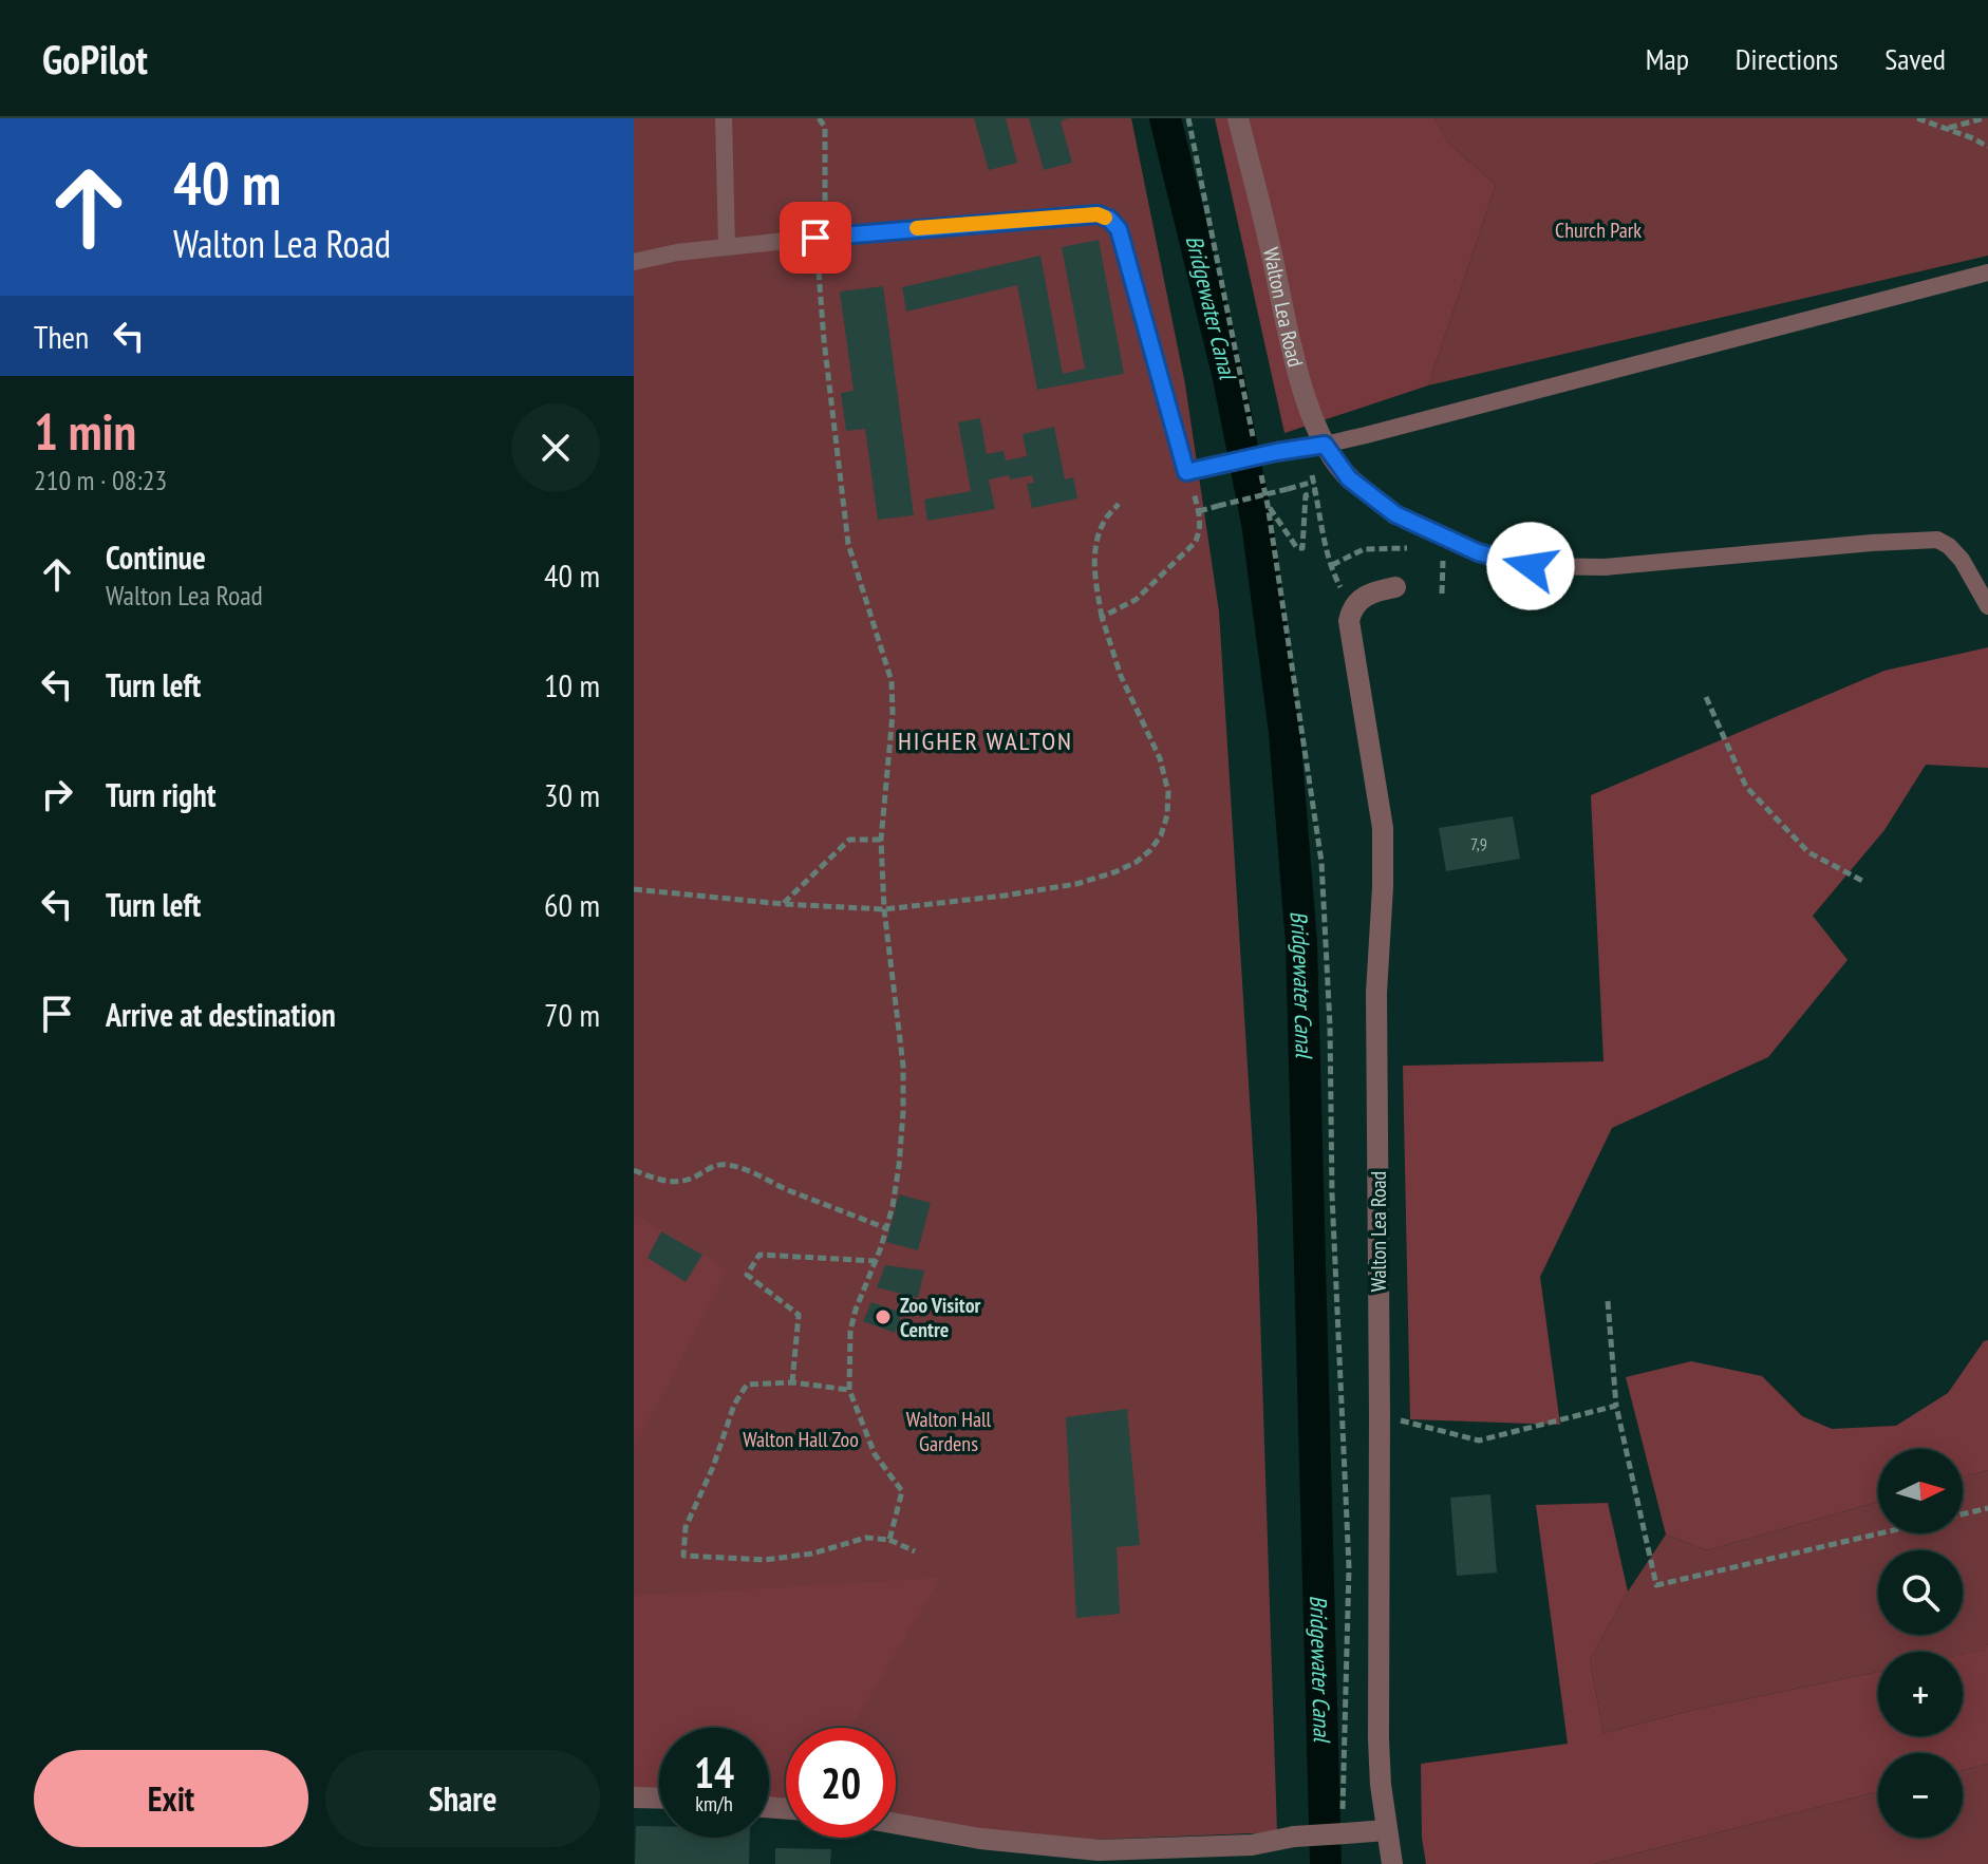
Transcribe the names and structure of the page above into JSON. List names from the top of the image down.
{
  "streets": {
    "street": ["Walton Lea Road"]
  },
  "districts": ["HIGHER WALTON"],
  "water": ["Bridgewater Canal"],
  "parks": ["Church Park", "Walton Hall Gardens", "Walton Hall Zoo"],
  "places": ["Zoo Visitor Centre"],
  "house_numbers": ["7,9"],
  "north": "right",
  "page": {
    "header": "GoPilot",
    "nav": ["Map", "Directions", "Saved"],
    "turn": ["40 m", "Walton Lea Road"],
    "then": "Then",
    "heading": ["1 min", "210 m · 08:23"],
    "list": [
      {
        "name": "Continue",
        "note": "Walton Lea Road",
        "value": "40 m"
      },
      {
        "name": "Turn left",
        "value": "10 m"
      },
      {
        "name": "Turn right",
        "value": "30 m"
      },
      {
        "name": "Turn left",
        "value": "60 m"
      },
      {
        "name": "Arrive at destination",
        "value": "70 m"
      }
    ],
    "map_buttons": ["+", "−"],
    "speed": "14 km/h",
    "limit": "20",
    "buttons": ["Exit", "Share"]
  }
}
